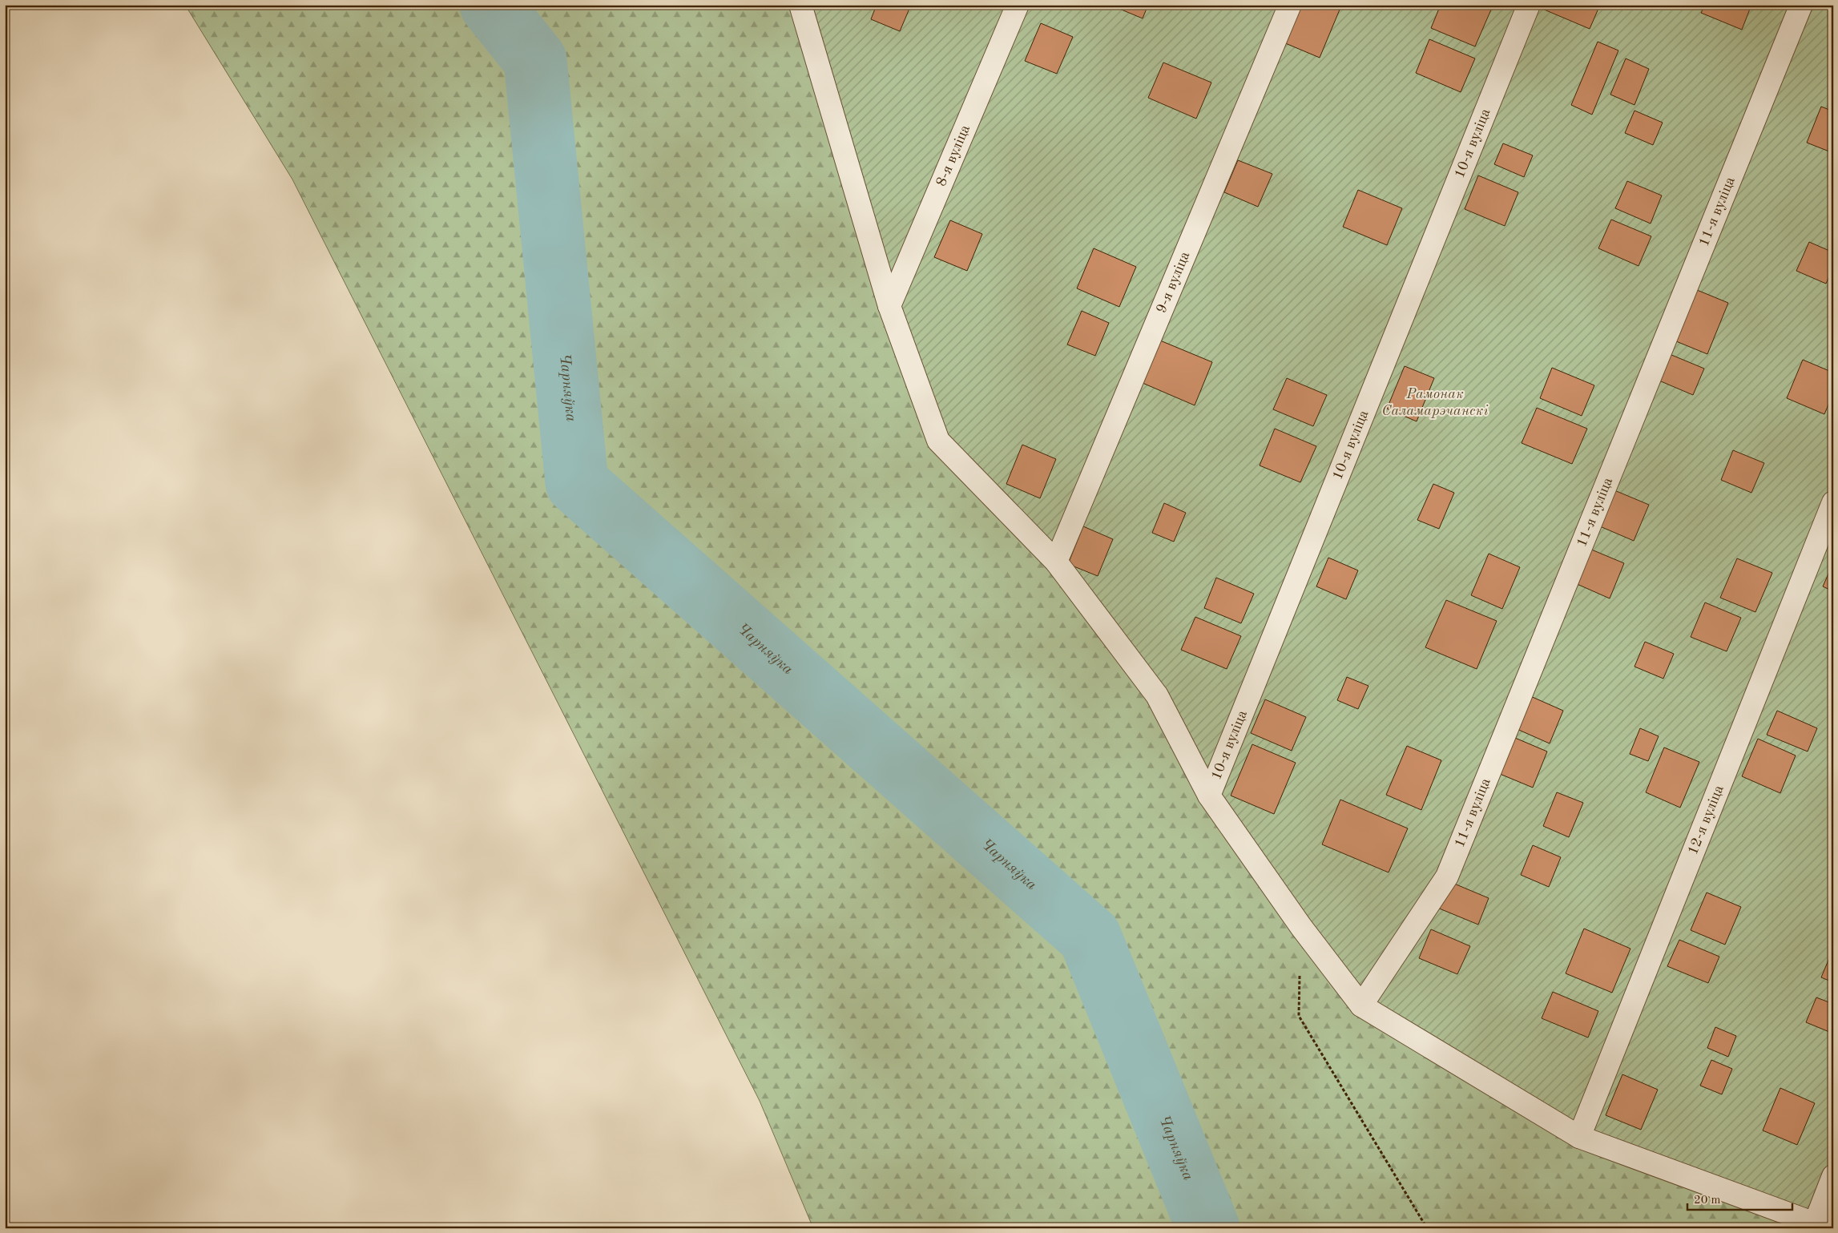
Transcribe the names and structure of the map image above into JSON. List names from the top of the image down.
{
  "streets": {
    "street": [
      "10-я вуліца",
      "8-я вуліца",
      "11-я вуліца",
      "9-я вуліца",
      "12-я вуліца"
    ]
  },
  "water": ["Чарняўка"],
  "parks": ["Рамонак Саламарэчанскі"],
  "scale_bar": "20 m"
}
